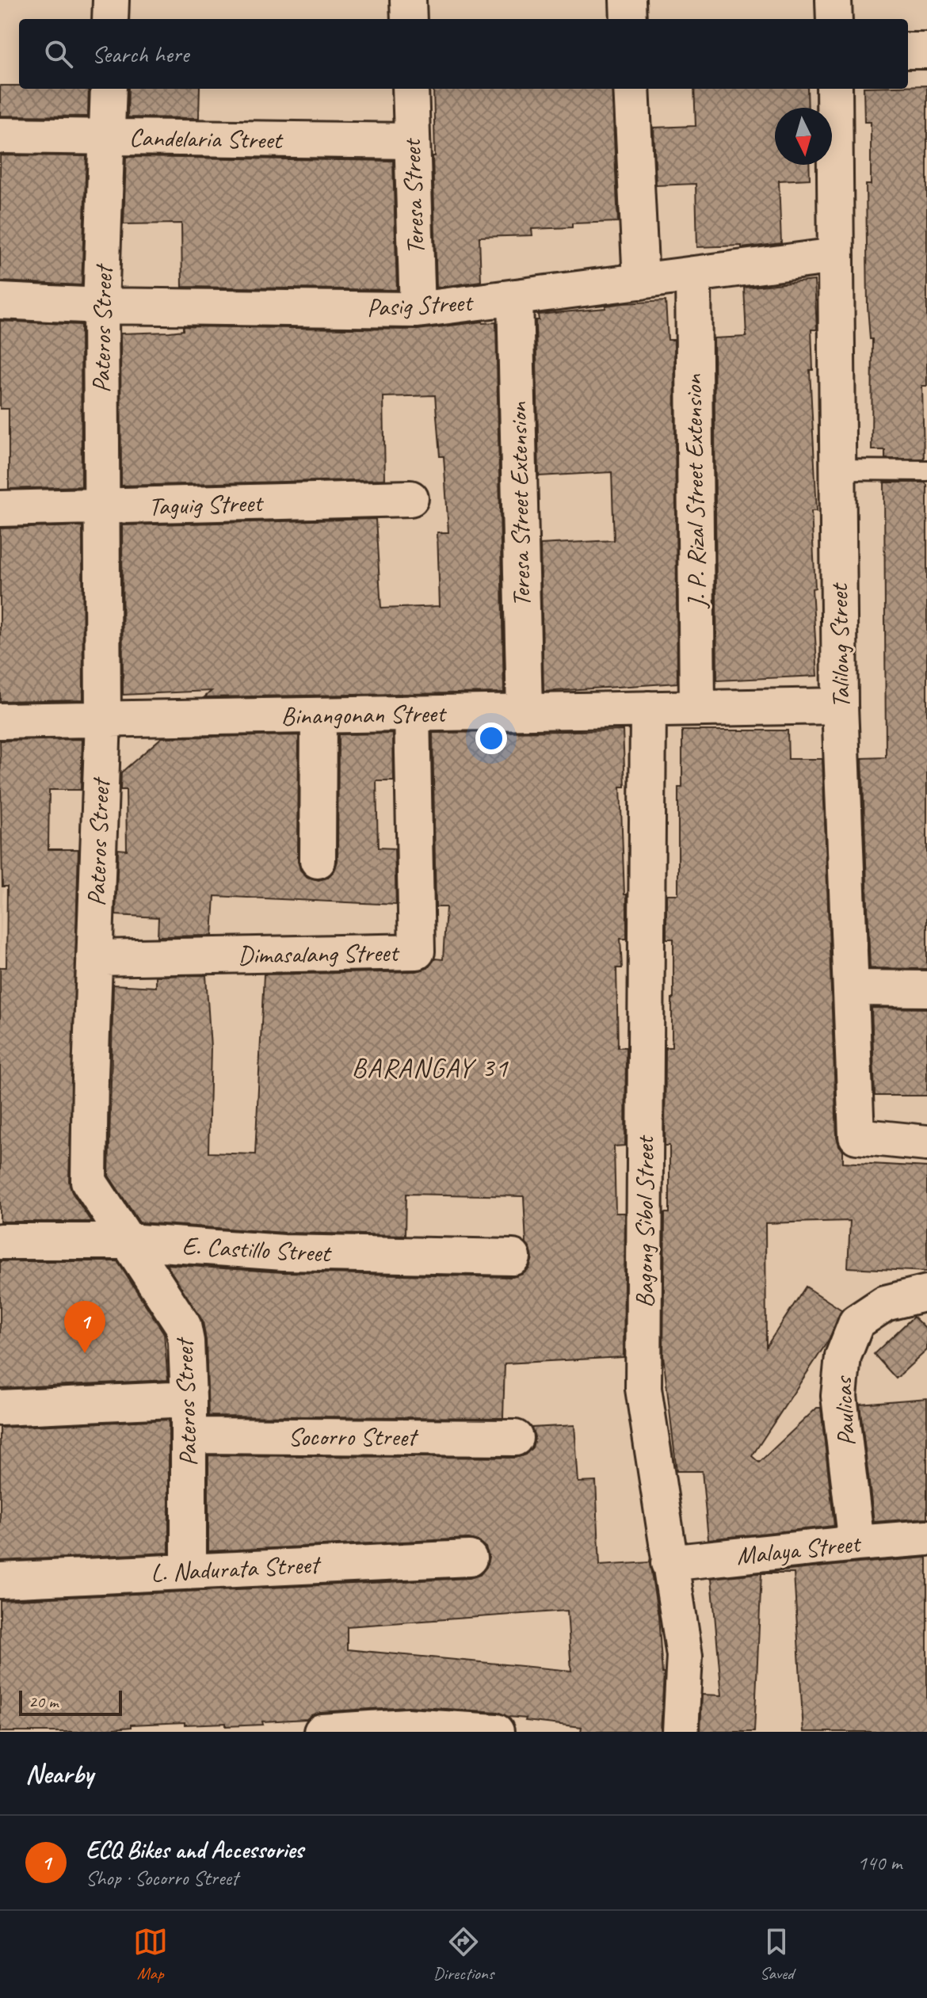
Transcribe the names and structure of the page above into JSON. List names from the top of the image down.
{
  "streets": {
    "street": [
      "Candelaria Street",
      "Teresa Street",
      "Pasig Street",
      "Pateros Street",
      "J. P. Rizal Street Extension",
      "Taguig Street",
      "Teresa Street Extension",
      "Talilong Street",
      "Binangonan Street",
      "Dimasalang Street",
      "Bagong Sibol Street",
      "E. Castillo Street",
      "Paulicas",
      "Socorro Street",
      "Malaya Street",
      "L. Nadurata Street"
    ]
  },
  "crossings": [
    ["Candelaria Street", "Teresa Street"],
    ["Candelaria Street", "Pateros Street"],
    ["Teresa Street", "Pasig Street"],
    ["Pasig Street", "Pateros Street"],
    ["Pasig Street", "J. P. Rizal Street Extension"],
    ["Pasig Street", "Teresa Street Extension"],
    ["Pasig Street", "Talilong Street"],
    ["Pateros Street", "Taguig Street"],
    ["Pateros Street", "Binangonan Street"],
    ["Pateros Street", "Dimasalang Street"],
    ["Pateros Street", "E. Castillo Street"],
    ["Pateros Street", "Socorro Street"],
    ["Pateros Street", "L. Nadurata Street"],
    ["J. P. Rizal Street Extension", "Binangonan Street"],
    ["Teresa Street Extension", "Binangonan Street"],
    ["Talilong Street", "Binangonan Street"],
    ["Binangonan Street", "Dimasalang Street"],
    ["Binangonan Street", "Bagong Sibol Street"],
    ["Bagong Sibol Street", "Malaya Street"],
    ["Paulicas", "Malaya Street"]
  ],
  "districts": ["BARANGAY 31"],
  "scale_bar": "20 m",
  "north": "bottom",
  "page": {
    "search": "Search here",
    "pins": "1",
    "scale": "20 m",
    "heading": "Nearby",
    "list": [
      {
        "mark": "1",
        "name": "ECQ Bikes and Accessories",
        "note": "Shop · Socorro Street",
        "value": "140 m"
      }
    ],
    "nav": ["Map", "Directions", "Saved"]
  }
}
